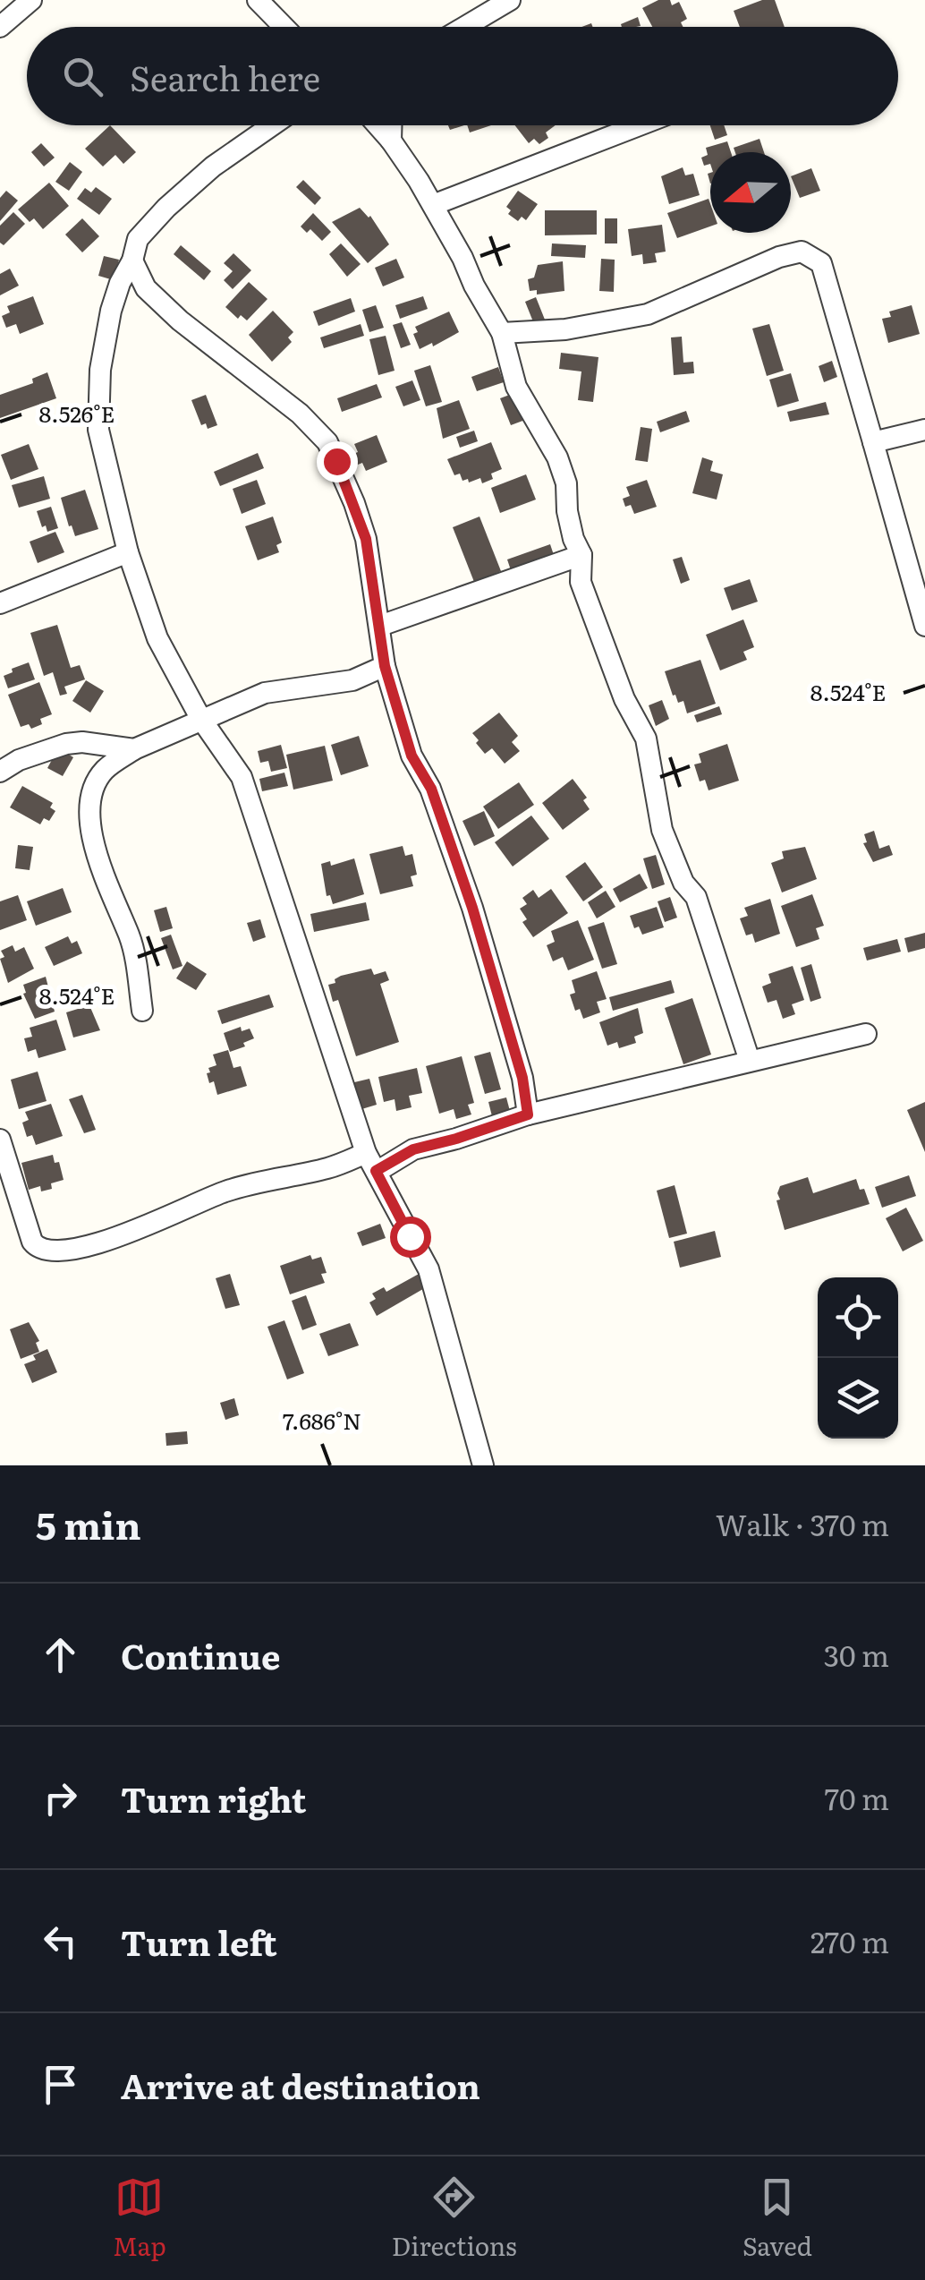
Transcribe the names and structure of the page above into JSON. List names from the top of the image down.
{
  "north": "left",
  "page": {
    "search": "Search here",
    "heading": ["5 min", "Walk · 370 m"],
    "list": [
      ["Continue", "30 m"],
      ["Turn right", "70 m"],
      ["Turn left", "270 m"],
      "Arrive at destination"
    ],
    "nav": ["Map", "Directions", "Saved"]
  },
  "coordinates": ["8.526°E", "8.524°E", "7.686°N"]
}
